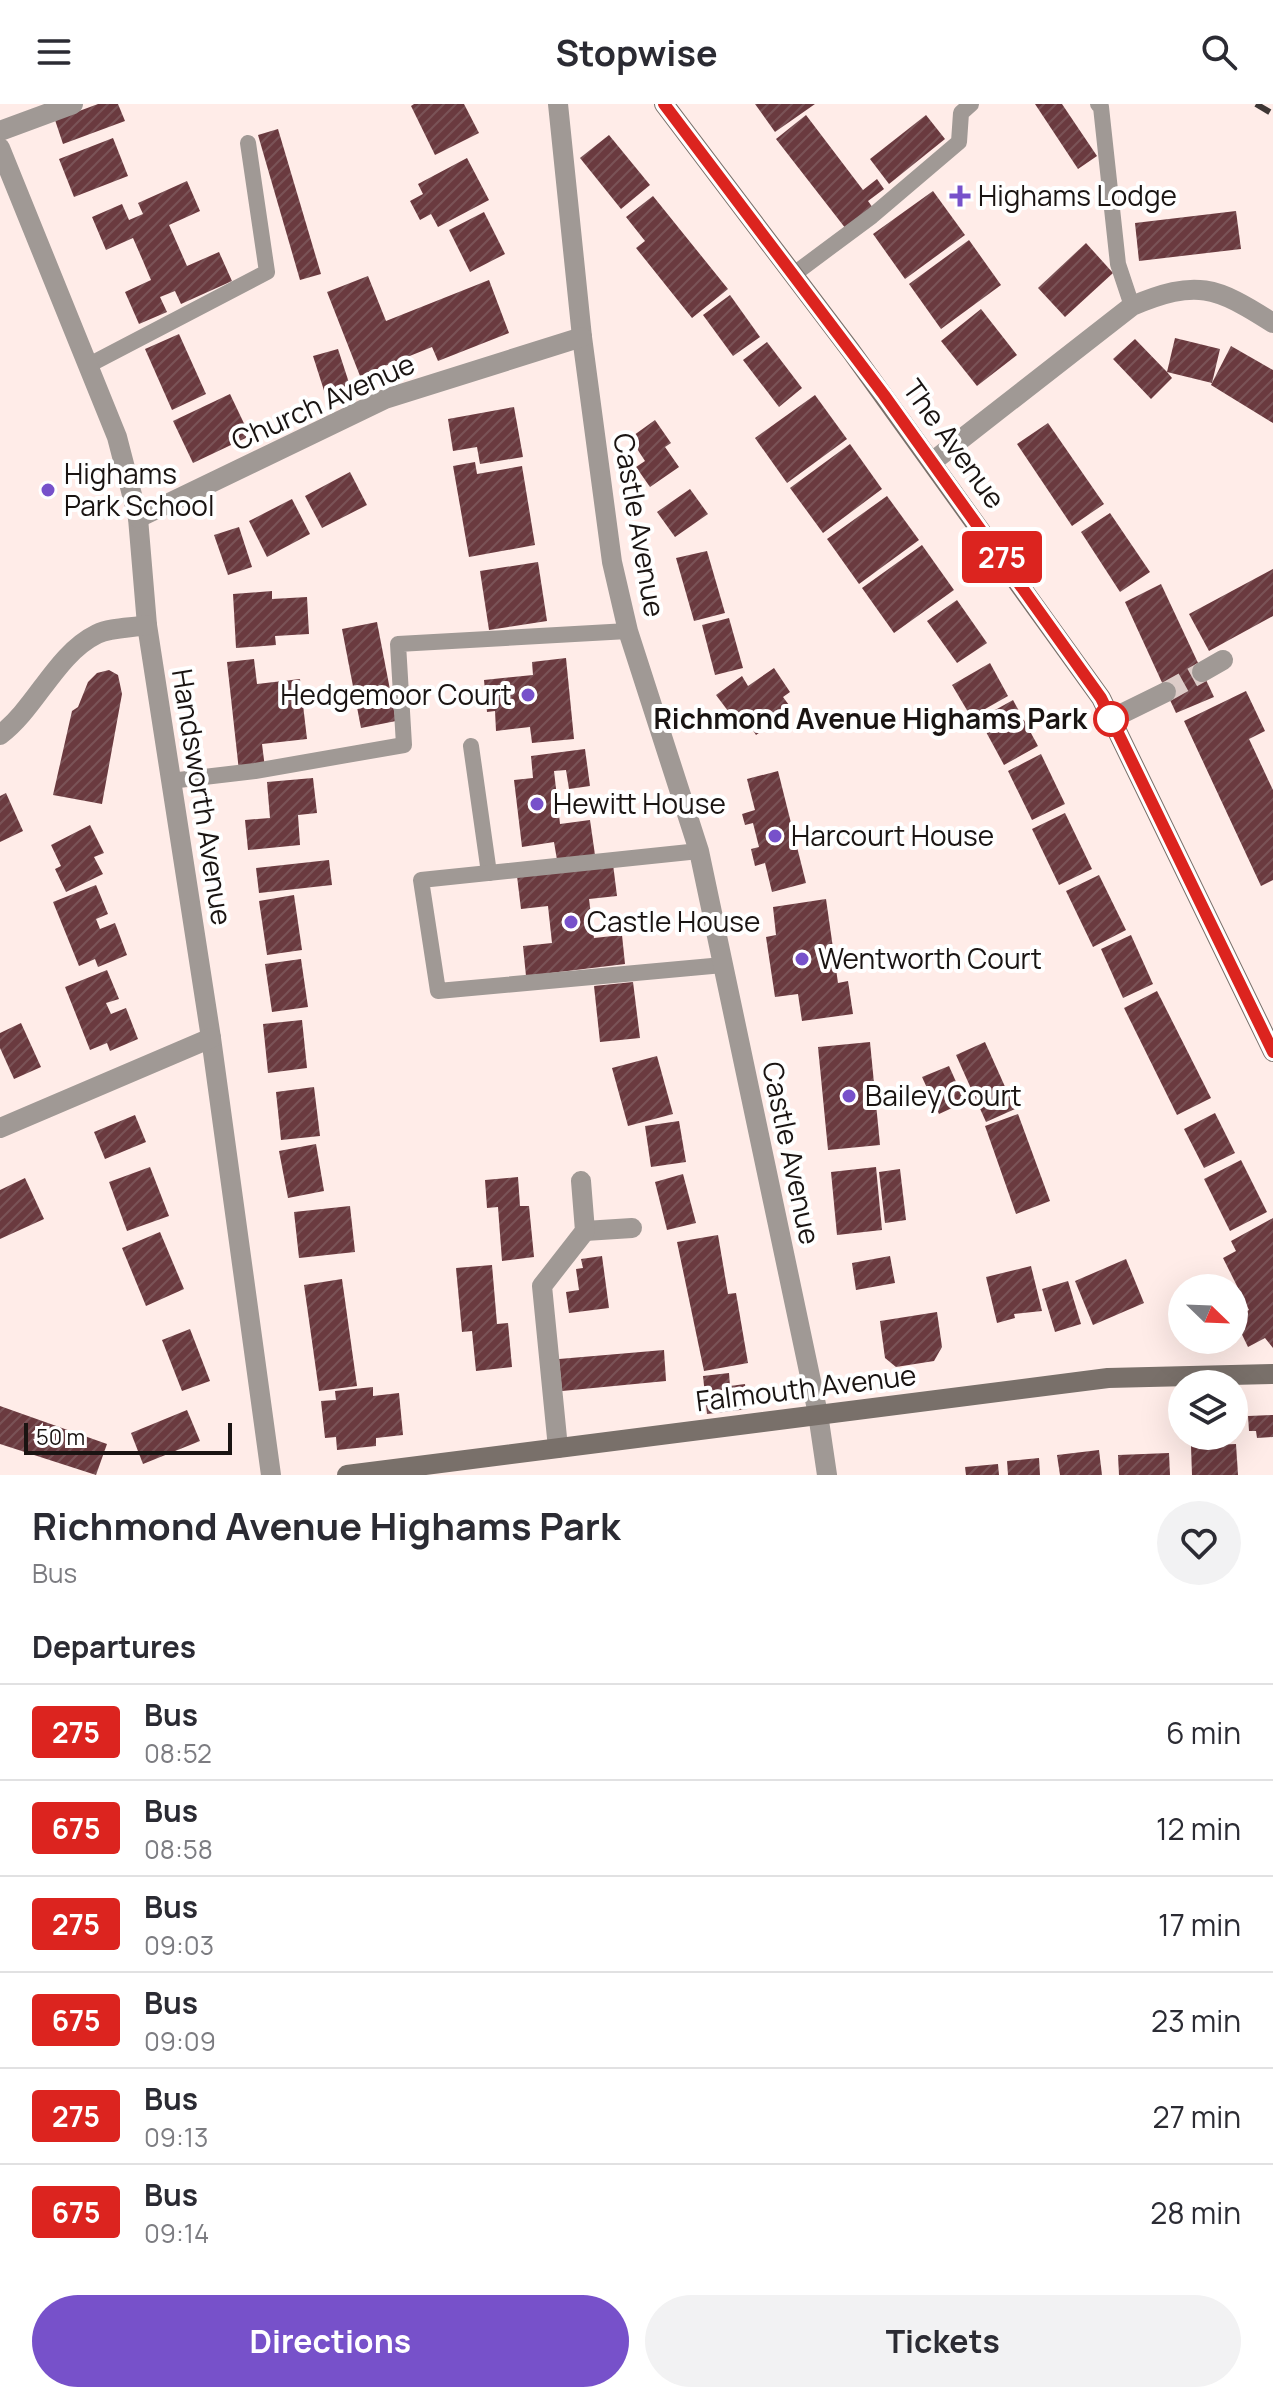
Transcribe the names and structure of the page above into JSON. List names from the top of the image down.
{
  "streets": {
    "street": [
      "Church Avenue",
      "The Avenue",
      "Castle Avenue",
      "Handsworth Avenue",
      "Falmouth Avenue"
    ]
  },
  "crossings": [
    ["Church Avenue", "Castle Avenue"],
    ["Church Avenue", "Handsworth Avenue"],
    ["Castle Avenue", "Falmouth Avenue"]
  ],
  "places": {
    "health": ["Highams Lodge"],
    "other": [
      "Highams Park School",
      "Hedgemoor Court",
      "Richmond Avenue Highams Park",
      "Hewitt House",
      "Harcourt House",
      "Castle House",
      "Wentworth Court",
      "Bailey Court"
    ]
  },
  "lines": ["bus line 275"],
  "scale_bar": "50 m",
  "north": "bottom right",
  "page": {
    "header": "Stopwise",
    "on_map": "275",
    "scale": "50 m",
    "heading": [
      ["Richmond Avenue Highams Park", "Bus"],
      "Departures"
    ],
    "list": [
      {
        "mark": "275",
        "name": "Bus",
        "note": "08:52",
        "value": "6 min"
      },
      {
        "mark": "675",
        "name": "Bus",
        "note": "08:58",
        "value": "12 min"
      },
      {
        "mark": "275",
        "name": "Bus",
        "note": "09:03",
        "value": "17 min"
      },
      {
        "mark": "675",
        "name": "Bus",
        "note": "09:09",
        "value": "23 min"
      },
      {
        "mark": "275",
        "name": "Bus",
        "note": "09:13",
        "value": "27 min"
      },
      {
        "mark": "675",
        "name": "Bus",
        "note": "09:14",
        "value": "28 min"
      }
    ],
    "buttons": ["Directions", "Tickets"]
  }
}
